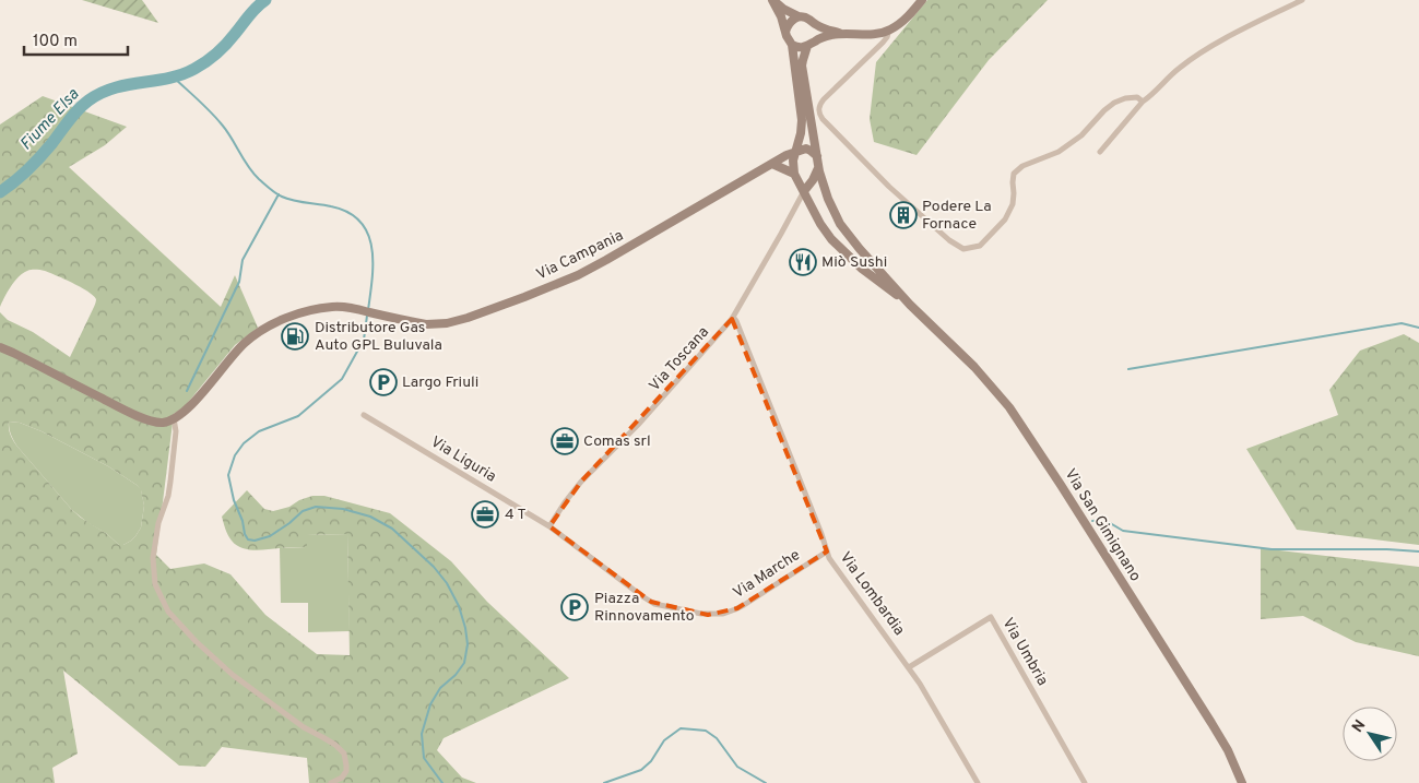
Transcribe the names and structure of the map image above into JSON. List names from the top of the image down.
{
  "streets": {
    "main road": ["Via Campania", "Via San Gimignano"],
    "street": [
      "Via Toscana",
      "Via Liguria",
      "Via Marche",
      "Via Lombardia",
      "Via Umbria"
    ]
  },
  "crossings": [
    ["Via Campania", "Via San Gimignano"],
    ["Via Toscana", "Via Liguria"],
    ["Via Toscana", "Via San Gimignano"],
    ["Via Toscana", "Via Marche"],
    ["Via Toscana", "Via Lombardia"],
    ["Via Liguria", "Via Marche"],
    ["Via Marche", "Via Lombardia"],
    ["Via Lombardia", "Via Umbria"]
  ],
  "water": ["Fiume Elsa"],
  "places": {
    "building": ["Podere La Fornace"],
    "restaurant": ["Miò Sushi"],
    "fuel station": ["Distributore Gas Auto GPL Buluvala"],
    "parking": ["Largo Friuli", "Piazza Rinnovamento"],
    "office": ["Comas srl", "4 T"]
  },
  "scale_bar": "100 m",
  "north": "top left"
}
